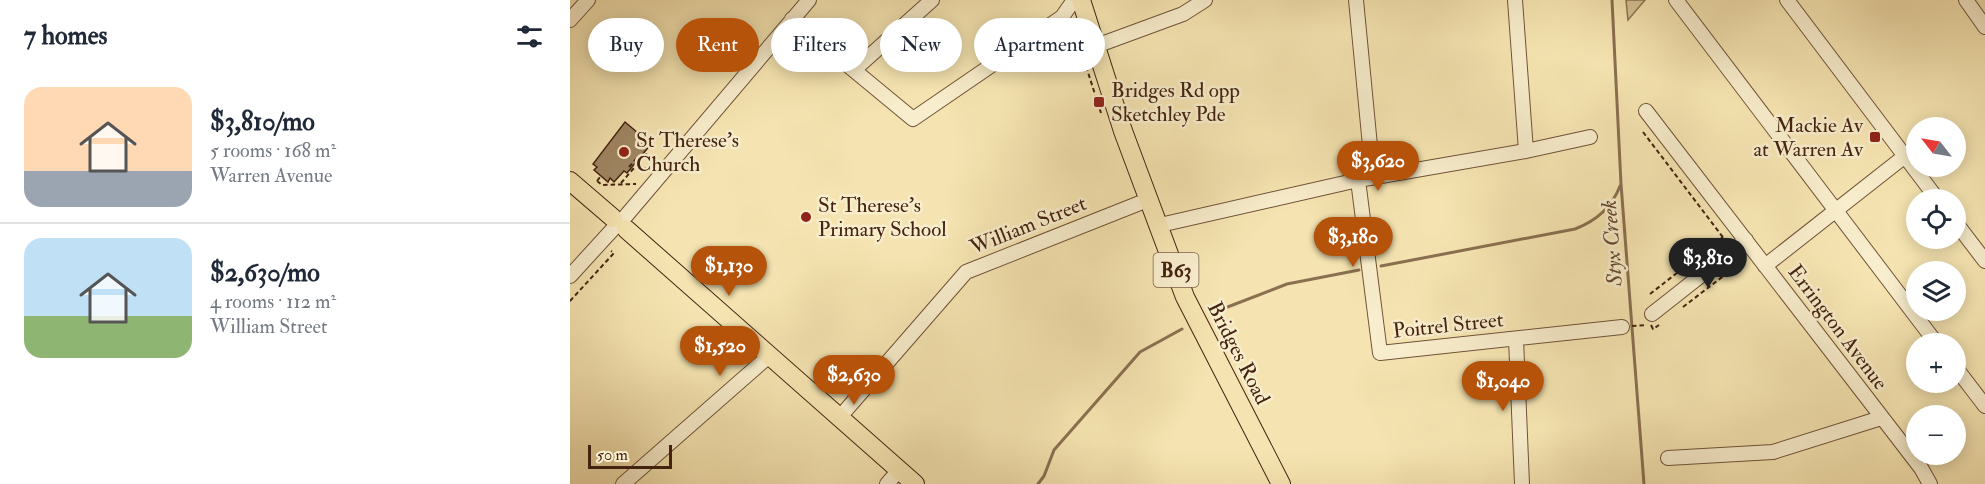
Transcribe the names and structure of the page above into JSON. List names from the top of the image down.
{
  "streets": {
    "main road": ["B63", "Bridges Road"],
    "street": ["William Street", "Poitrel Street", "Errington Avenue"]
  },
  "crossings": [
    ["William Street", "Bridges Road"]
  ],
  "water": ["Styx Creek"],
  "places": {
    "transit": ["Bridges Rd opp Sketchley Pde", "Mackie Av at Warren Av"],
    "other": ["St Therese's Church", "St Therese's Primary School"]
  },
  "scale_bar": "50 m",
  "north": "top left",
  "page": {
    "heading": "7 homes",
    "chip": [
      "Buy",
      "Rent",
      "Filters",
      "New",
      "Apartment"
    ],
    "list": [
      {
        "name": "$3,810/mo",
        "note": "5 rooms · 168 m² · Warren Avenue"
      },
      {
        "name": "$2,630/mo",
        "note": "4 rooms · 112 m² · William Street"
      }
    ],
    "map_buttons": ["+", "−"],
    "price": [
      "$3,620",
      "$3,180",
      "$3,810",
      "$1,130",
      "$1,520",
      "$2,630",
      "$1,040"
    ],
    "scale": "50 m"
  }
}
